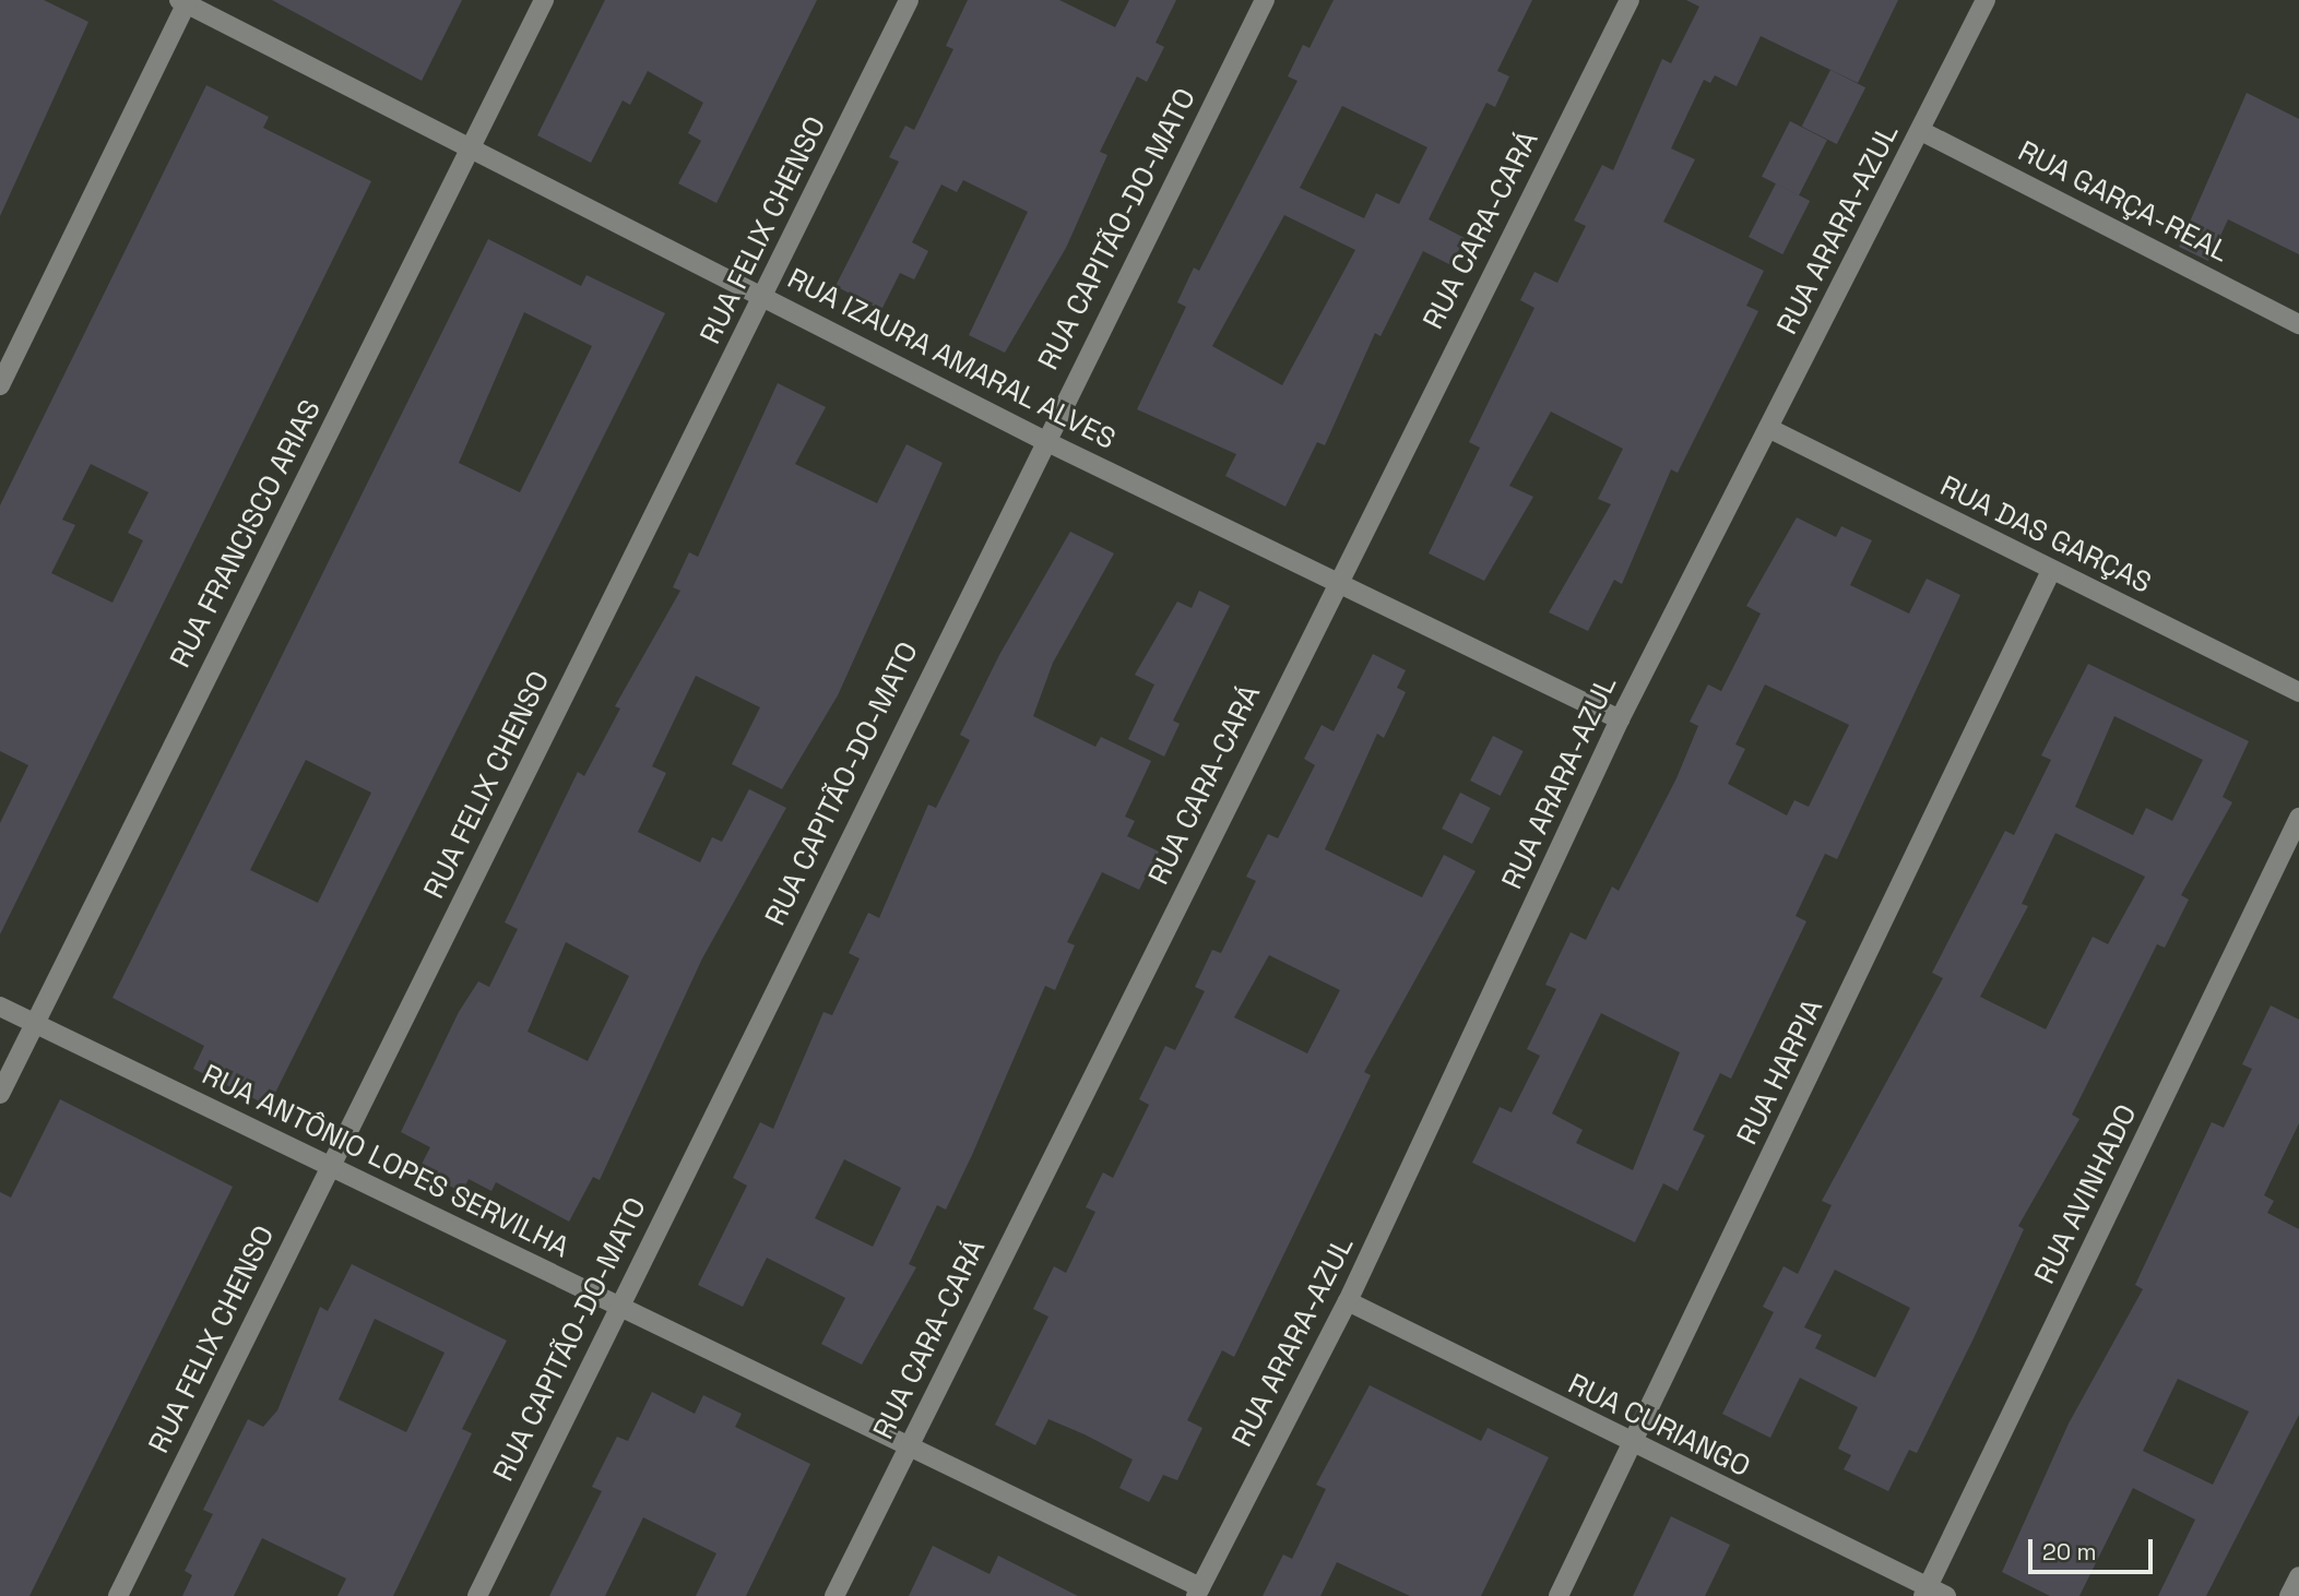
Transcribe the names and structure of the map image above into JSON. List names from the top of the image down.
{
  "streets": {
    "street": [
      "RUA GARÇA-REAL",
      "RUA CAPITÃO-DO-MATO",
      "RUA ARARA-AZUL",
      "RUA FELIX CHENSO",
      "RUA CARA-CARÁ",
      "RUA IZAURA AMARAL ALVES",
      "RUA FRANCISCO ARIAS",
      "RUA DAS GARÇAS",
      "RUA HARPIA",
      "RUA ANTÔNIO LOPES SERVILHA",
      "RUA AVINHADO",
      "RUA CURIANGO"
    ]
  },
  "crossings": [
    ["RUA GARÇA-REAL", "RUA ARARA-AZUL"],
    ["RUA CAPITÃO-DO-MATO", "RUA IZAURA AMARAL ALVES"],
    ["RUA CAPITÃO-DO-MATO", "RUA ANTÔNIO LOPES SERVILHA"],
    ["RUA ARARA-AZUL", "RUA IZAURA AMARAL ALVES"],
    ["RUA ARARA-AZUL", "RUA DAS GARÇAS"],
    ["RUA ARARA-AZUL", "RUA ANTÔNIO LOPES SERVILHA"],
    ["RUA ARARA-AZUL", "RUA CURIANGO"],
    ["RUA FELIX CHENSO", "RUA IZAURA AMARAL ALVES"],
    ["RUA FELIX CHENSO", "RUA ANTÔNIO LOPES SERVILHA"],
    ["RUA CARA-CARÁ", "RUA IZAURA AMARAL ALVES"],
    ["RUA CARA-CARÁ", "RUA ANTÔNIO LOPES SERVILHA"],
    ["RUA IZAURA AMARAL ALVES", "RUA FRANCISCO ARIAS"],
    ["RUA FRANCISCO ARIAS", "RUA ANTÔNIO LOPES SERVILHA"],
    ["RUA DAS GARÇAS", "RUA HARPIA"],
    ["RUA HARPIA", "RUA CURIANGO"],
    ["RUA AVINHADO", "RUA CURIANGO"]
  ],
  "scale_bar": "20 m"
}
